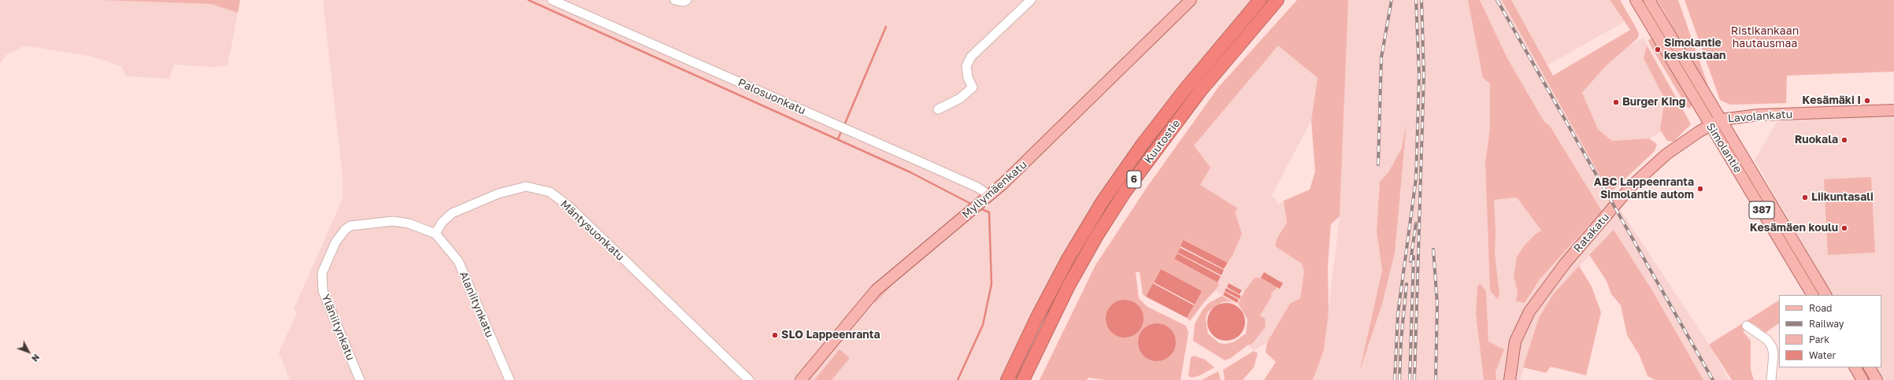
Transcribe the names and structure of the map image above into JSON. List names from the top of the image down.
{
  "streets": {
    "highway": ["Kuutostie", "6"],
    "main road": [
      "Lavolankatu",
      "Simolantie",
      "Myllymäenkatu",
      "387",
      "Ratakatu"
    ],
    "street": [
      "Palosuonkatu",
      "Mäntysuonkatu",
      "Alaniitynkatu",
      "Yläniitynkatu"
    ]
  },
  "crossings": [
    ["Palosuonkatu", "Myllymäenkatu"],
    ["Lavolankatu", "Simolantie"],
    ["Lavolankatu", "Ratakatu"],
    ["Simolantie", "Ratakatu"],
    ["Mäntysuonkatu", "Alaniitynkatu"],
    ["Mäntysuonkatu", "Yläniitynkatu"],
    ["Alaniitynkatu", "Yläniitynkatu"]
  ],
  "parks": ["Ristikankaan hautausmaa"],
  "places": [
    "Simolantie keskustaan",
    "Kesämäki I",
    "Burger King",
    "Ruokala",
    "ABC Lappeenranta Simolantie autom",
    "Liikuntasali",
    "Kesämäen koulu",
    "SLO Lappeenranta"
  ],
  "legend": [
    "Road",
    "Railway",
    "Park",
    "Water"
  ],
  "north": "bottom right"
}
